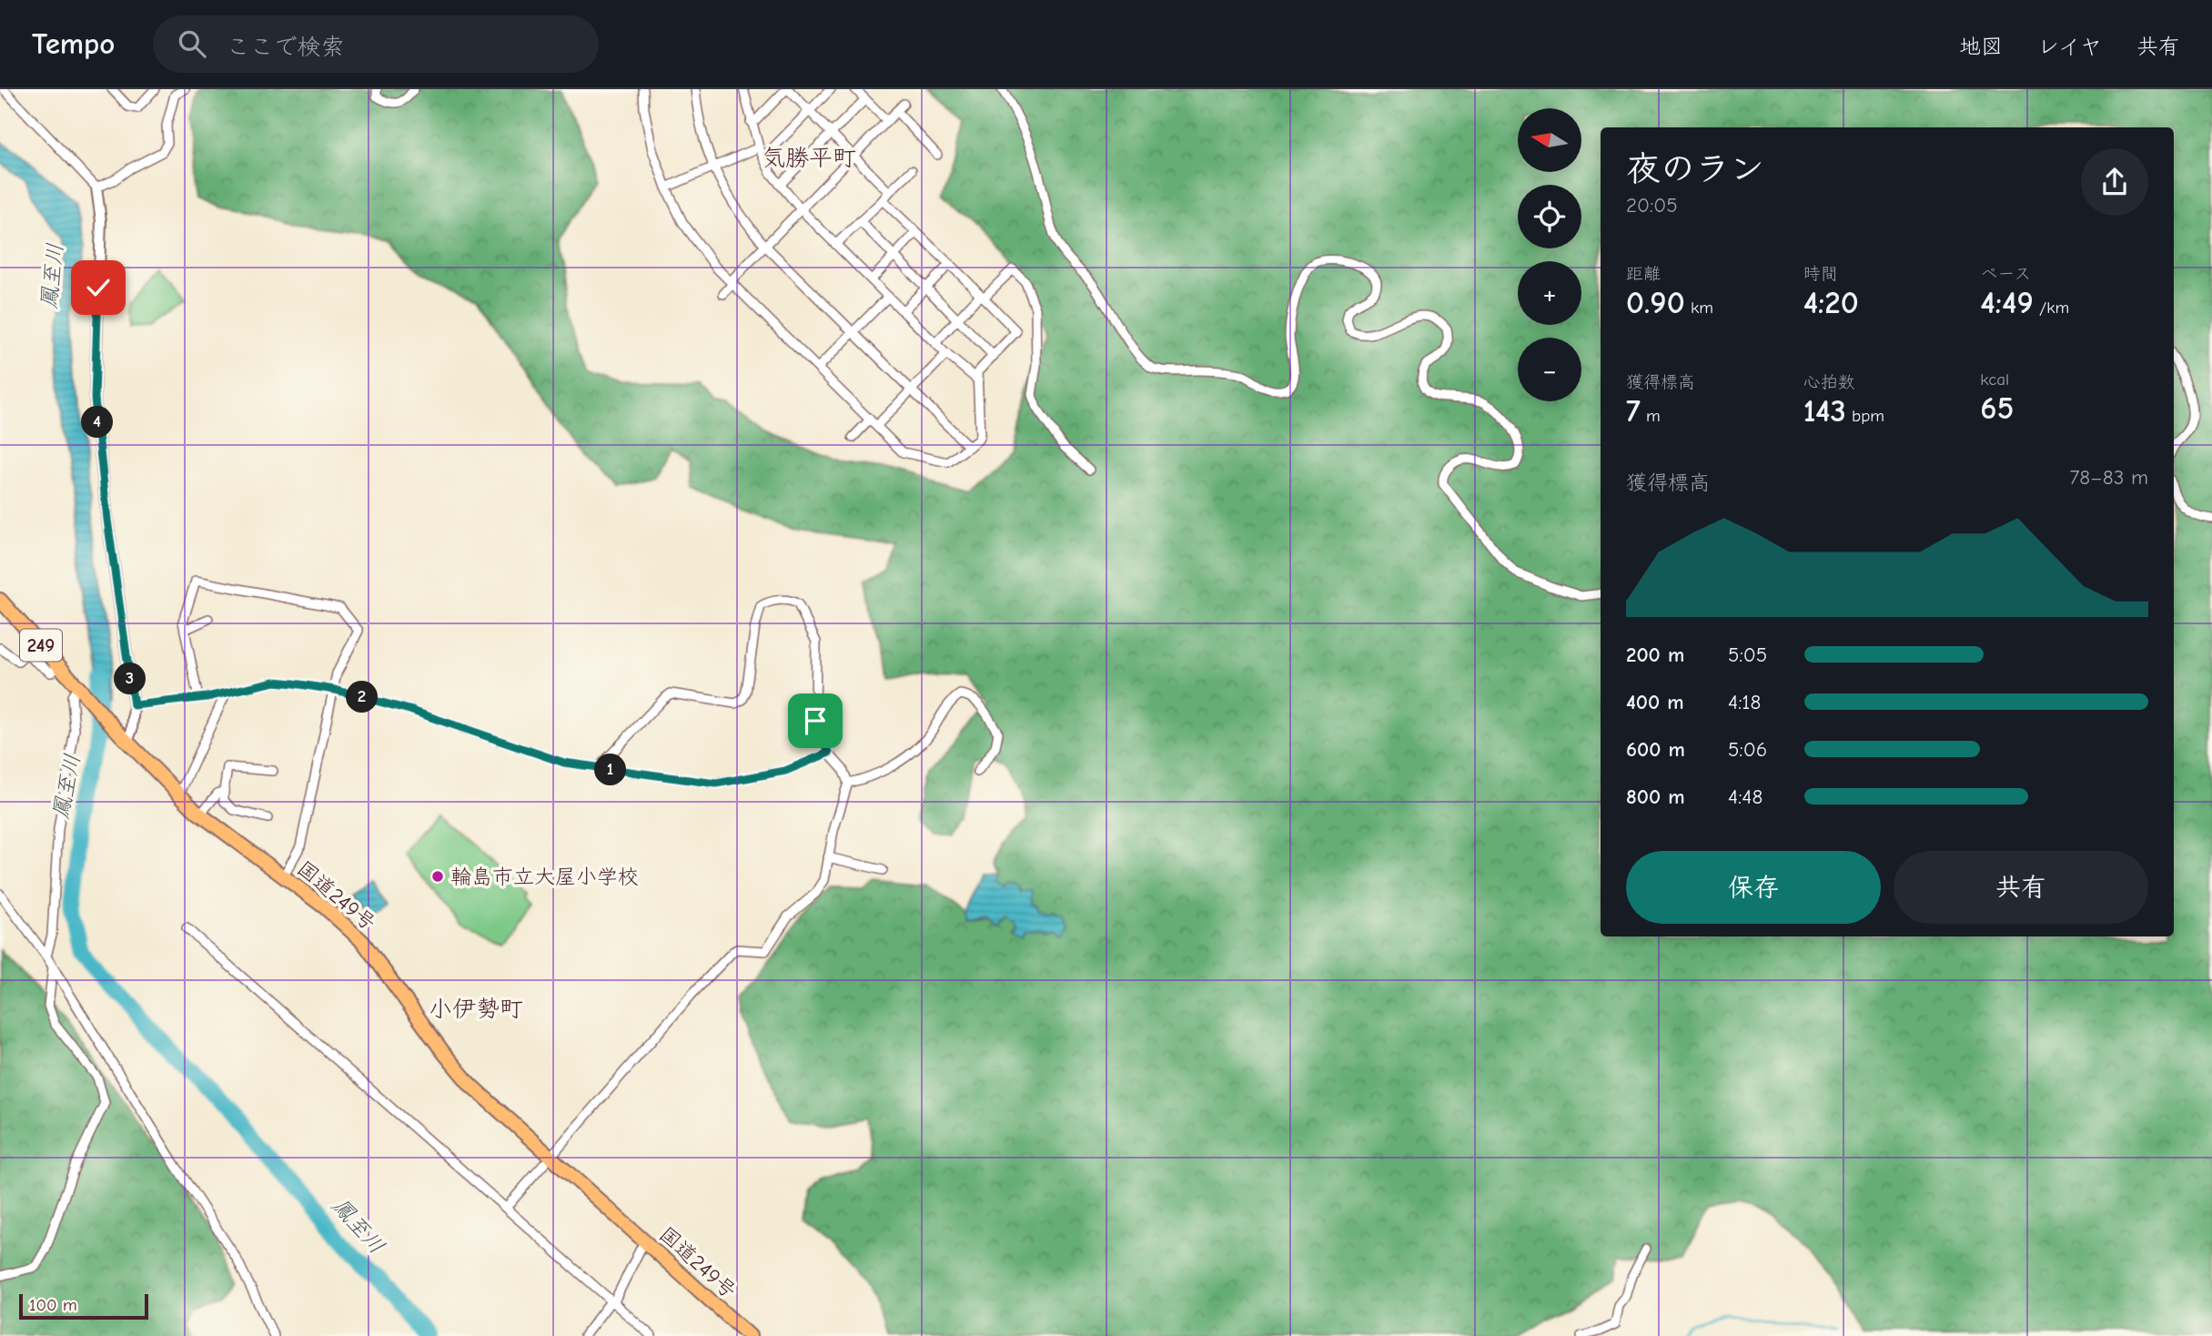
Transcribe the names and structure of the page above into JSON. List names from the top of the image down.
{
  "streets": {
    "highway": ["249", "国道249号"]
  },
  "districts": ["気勝平町", "小伊勢町"],
  "water": ["鳳至川"],
  "places": ["輪島市立大屋小学校"],
  "scale_bar": "100 m",
  "north": "left",
  "page": {
    "header": "Tempo",
    "search": "ここで検索",
    "nav": ["地図", "レイヤ", "共有"],
    "map_buttons": ["+", "−"],
    "heading": ["夜のラン", "20:05"],
    "stats": [
      ["距離", "0.90 km"],
      ["時間", "4:20"],
      ["ペース", "4:49 /km"],
      ["獲得標高", "7 m"],
      ["心拍数", "143 bpm"],
      ["kcal", "65"]
    ],
    "pins": [
      "4",
      "3",
      "2",
      "1"
    ],
    "chart": ["獲得標高", "78–83 m"],
    "list": [
      {
        "name": "200 m",
        "note": "5:05"
      },
      {
        "name": "400 m",
        "note": "4:18"
      },
      {
        "name": "600 m",
        "note": "5:06"
      },
      {
        "name": "800 m",
        "note": "4:48"
      }
    ],
    "buttons": ["保存", "共有"],
    "scale": "100 m"
  }
}
